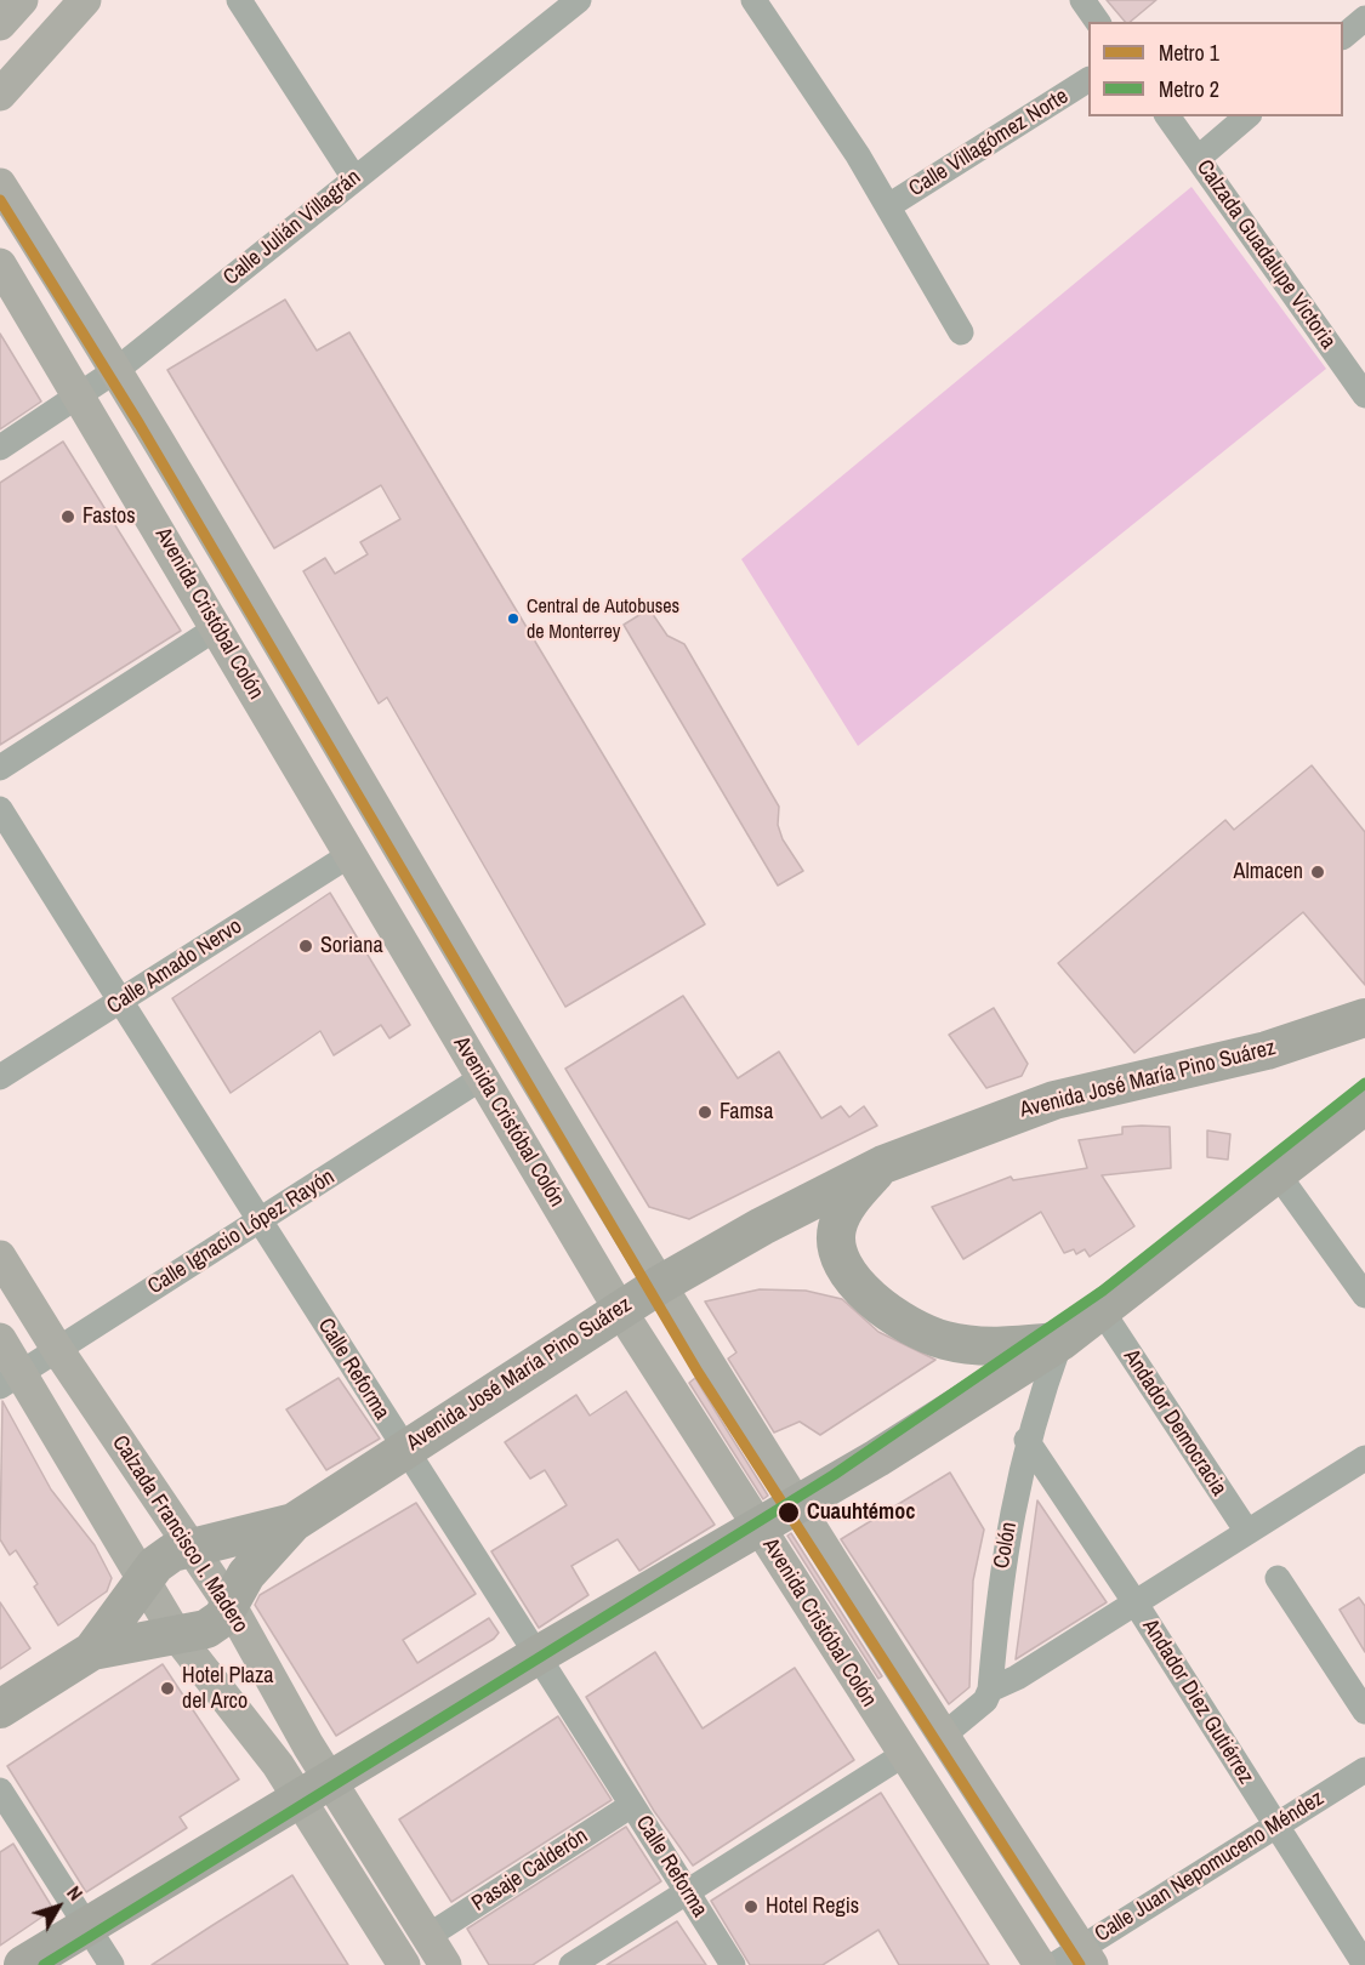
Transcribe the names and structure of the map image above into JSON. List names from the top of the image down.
{
  "streets": {
    "highway": ["Avenida José María Pino Suárez"],
    "main road": ["Avenida Cristóbal Colón", "Calzada Francisco I. Madero"],
    "street": [
      "Calle Villagómez Norte",
      "Calle Julián Villagrán",
      "Calzada Guadalupe Victoria",
      "Calle Amado Nervo",
      "Calle Ignacio López Rayón",
      "Calle Reforma",
      "Andador Democracia",
      "Colón",
      "Andador Diez Gutiérrez",
      "Calle Juan Nepomuceno Méndez",
      "Pasaje Calderón"
    ]
  },
  "crossings": [
    ["Calle Julián Villagrán", "Avenida Cristóbal Colón"],
    ["Avenida Cristóbal Colón", "Calle Amado Nervo"],
    ["Avenida Cristóbal Colón", "Avenida José María Pino Suárez"],
    ["Avenida Cristóbal Colón", "Calle Ignacio López Rayón"],
    ["Avenida Cristóbal Colón", "Calle Juan Nepomuceno Méndez"],
    ["Calle Amado Nervo", "Calle Reforma"],
    ["Avenida José María Pino Suárez", "Calle Reforma"],
    ["Avenida José María Pino Suárez", "Calzada Francisco I. Madero"],
    ["Calle Ignacio López Rayón", "Calle Reforma"],
    ["Calle Ignacio López Rayón", "Calzada Francisco I. Madero"],
    ["Calle Reforma", "Pasaje Calderón"],
    ["Calzada Francisco I. Madero", "Pasaje Calderón"],
    ["Colón", "Andador Diez Gutiérrez"],
    ["Andador Diez Gutiérrez", "Calle Juan Nepomuceno Méndez"]
  ],
  "places": [
    "Fastos",
    "Central de Autobuses de Monterrey",
    "Almacen",
    "Soriana",
    "Famsa",
    "Cuauhtémoc",
    "Hotel Plaza del Arco",
    "Hotel Regis"
  ],
  "lines": ["metro line 1", "metro line 2"],
  "legend": ["Metro 1", "Metro 2"],
  "north": "top right"
}
